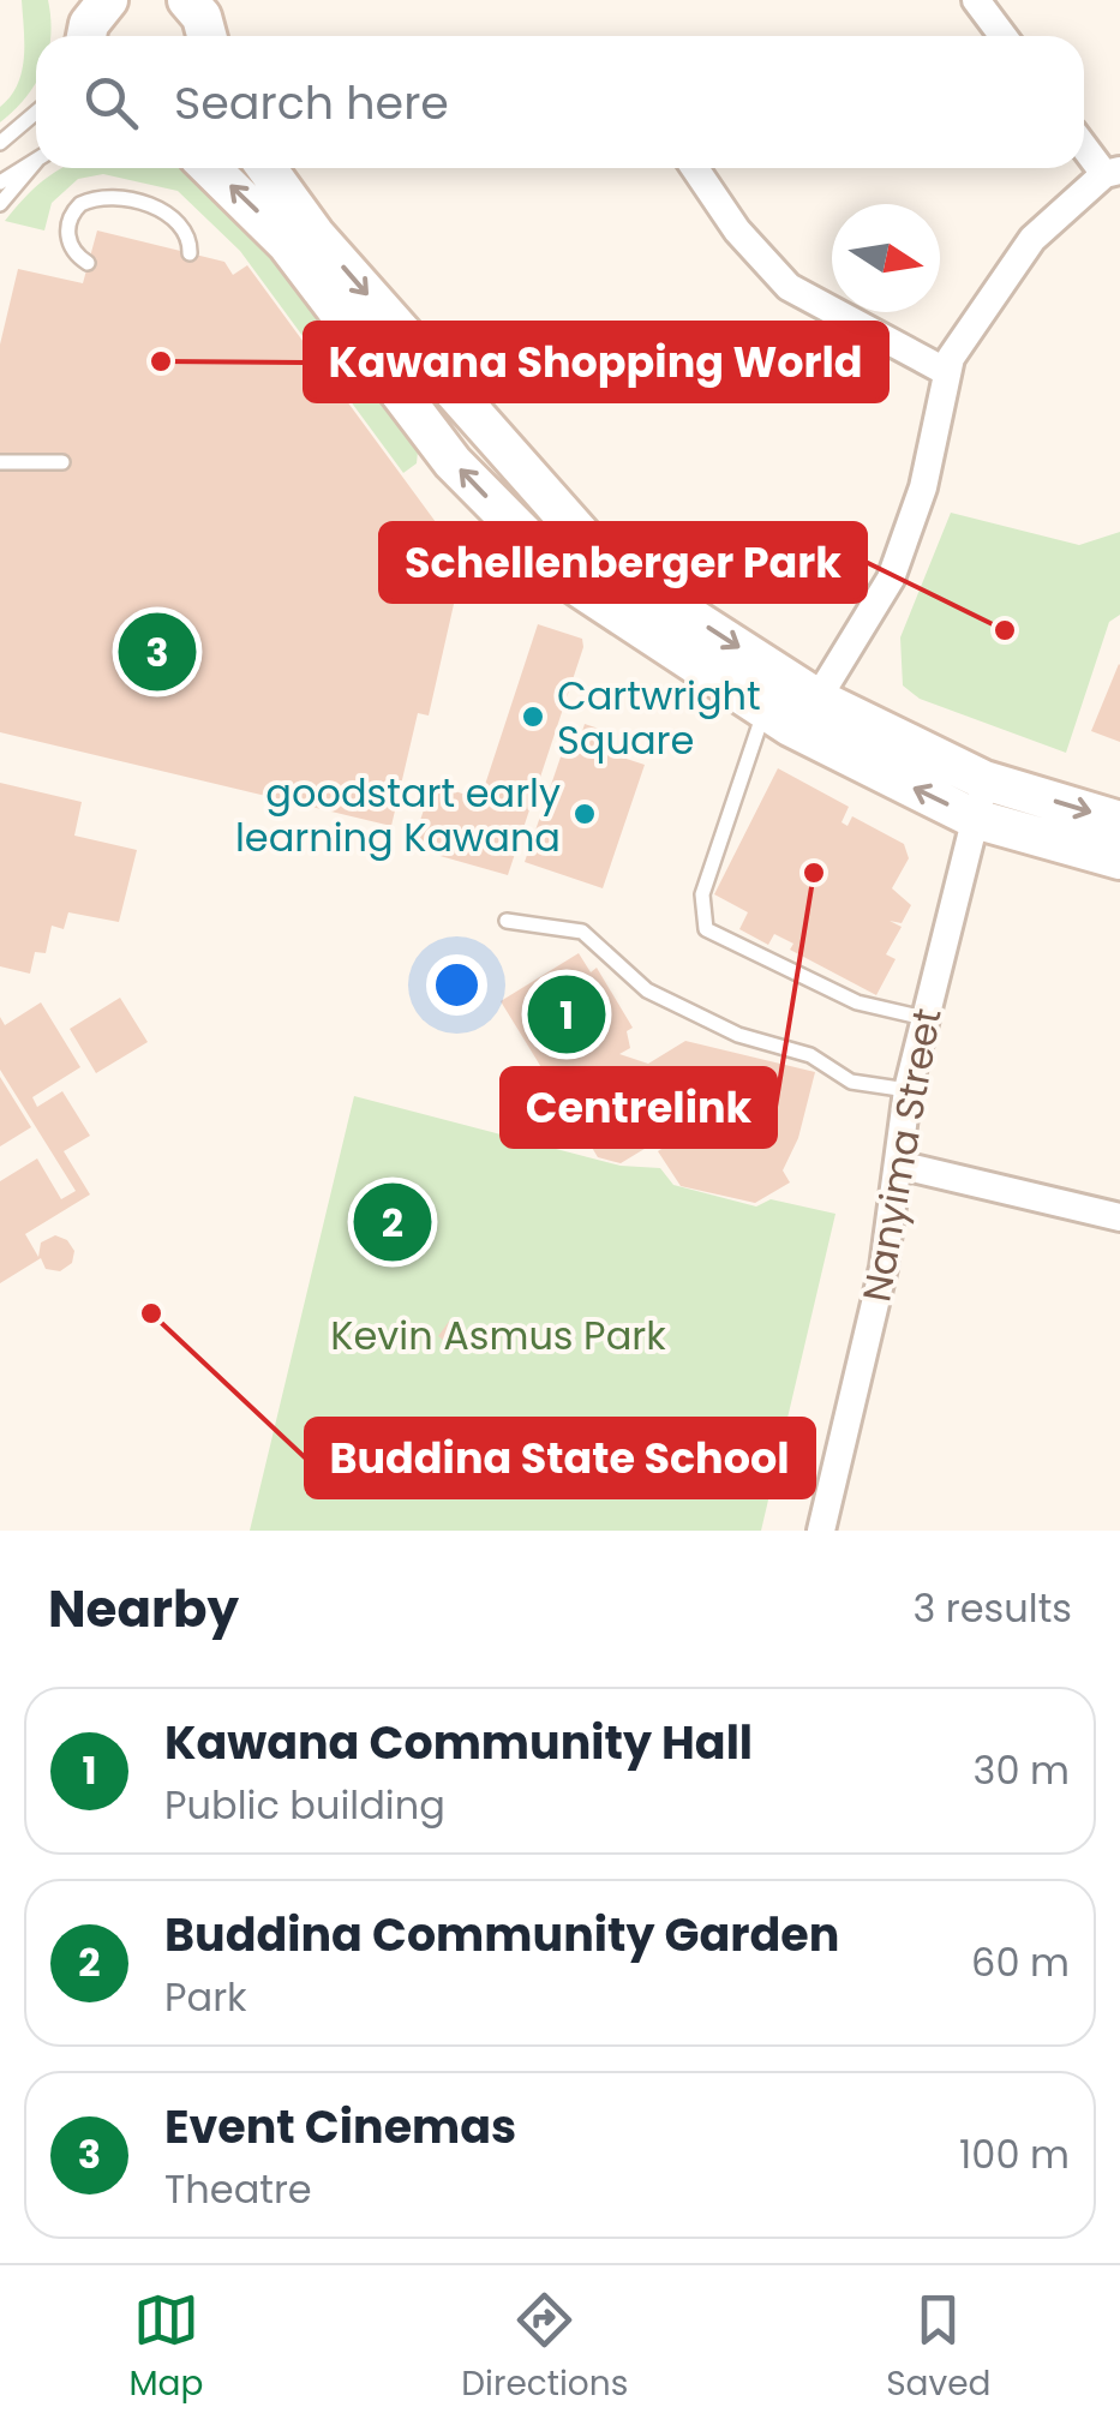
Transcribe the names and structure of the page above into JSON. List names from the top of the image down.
{
  "streets": {
    "street": ["Nanyima Street"]
  },
  "parks": ["Kevin Asmus Park"],
  "places": [
    "Kawana Shopping World",
    "Schellenberger Park",
    "Cartwright Square",
    "goodstart early learning Kawana",
    "Centrelink",
    "Buddina State School"
  ],
  "north": "right",
  "page": {
    "search": "Search here",
    "pins": ["3", "1", "2"],
    "heading": ["Nearby", "3 results"],
    "list": [
      {
        "mark": "1",
        "name": "Kawana Community Hall",
        "note": "Public building",
        "value": "30 m"
      },
      {
        "mark": "2",
        "name": "Buddina Community Garden",
        "note": "Park",
        "value": "60 m"
      },
      {
        "mark": "3",
        "name": "Event Cinemas",
        "note": "Theatre",
        "value": "100 m"
      }
    ],
    "nav": ["Map", "Directions", "Saved"]
  }
}
